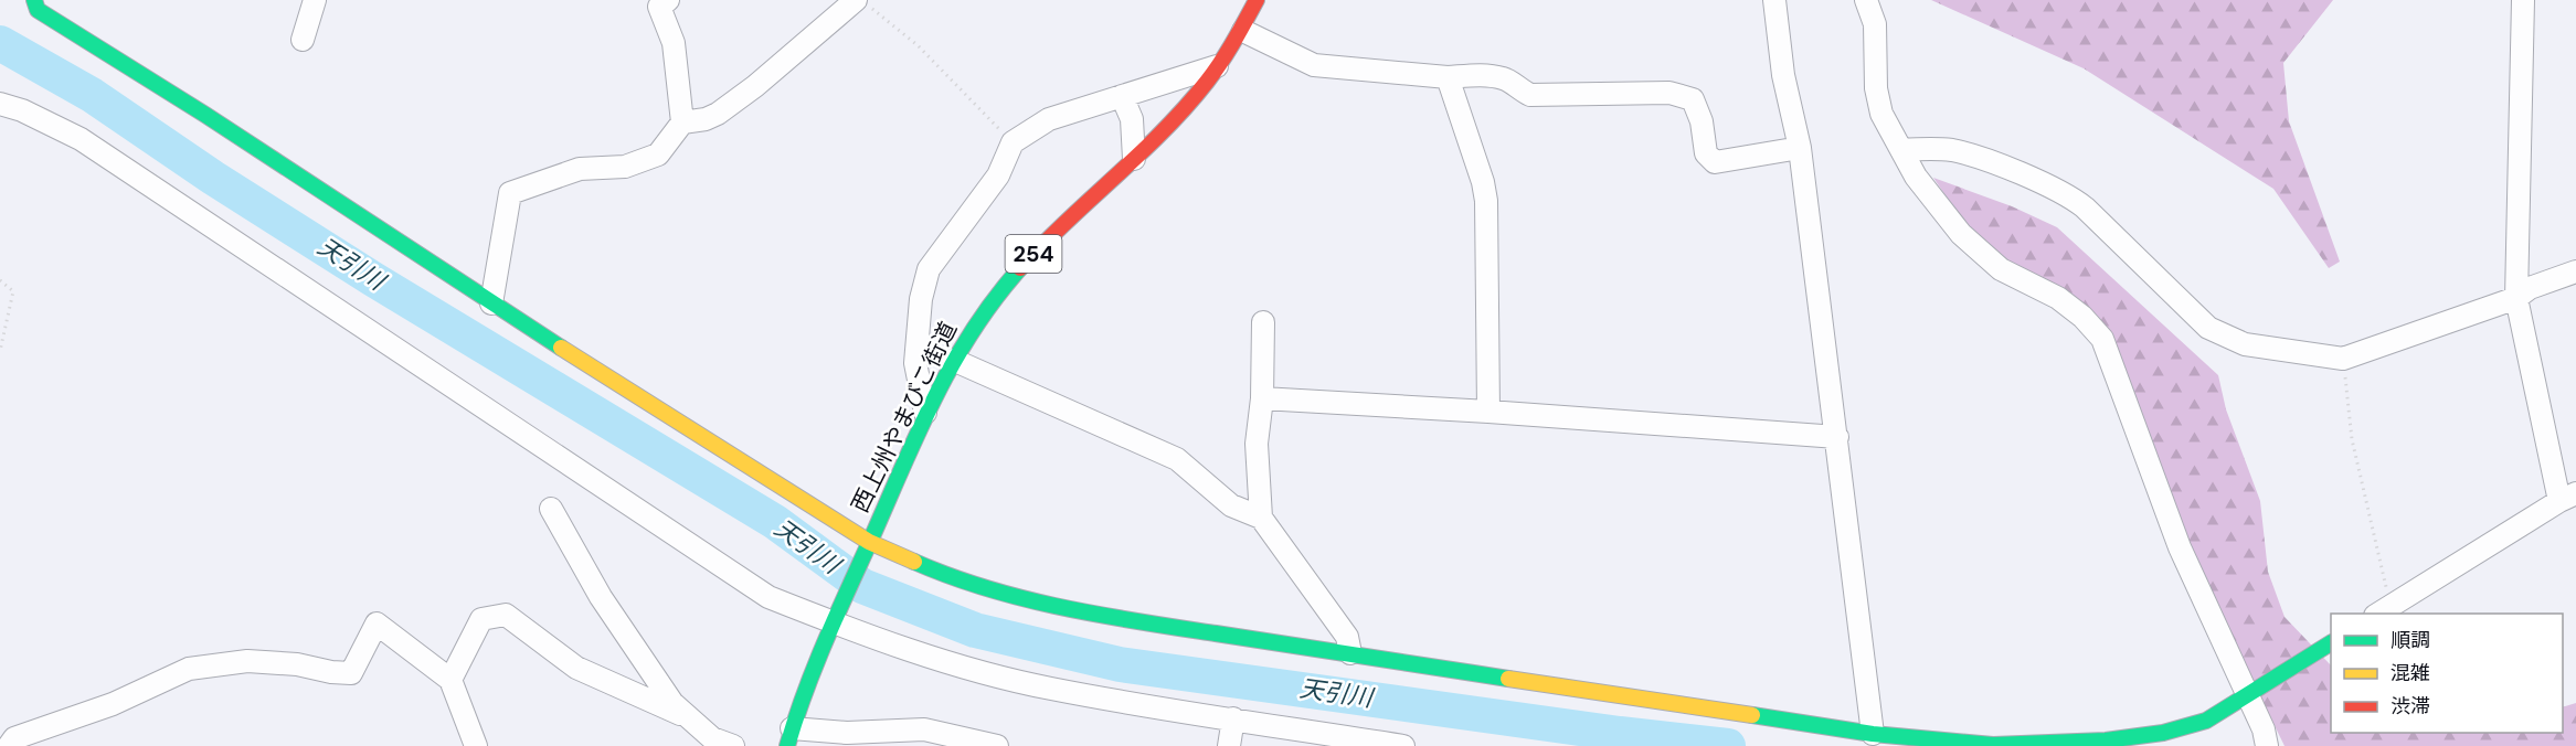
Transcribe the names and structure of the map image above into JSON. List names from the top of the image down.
{
  "streets": {
    "main road": ["254", "西上州やまびこ街道"]
  },
  "water": ["天引川"],
  "legend": ["順調", "混雑", "渋滞"]
}
